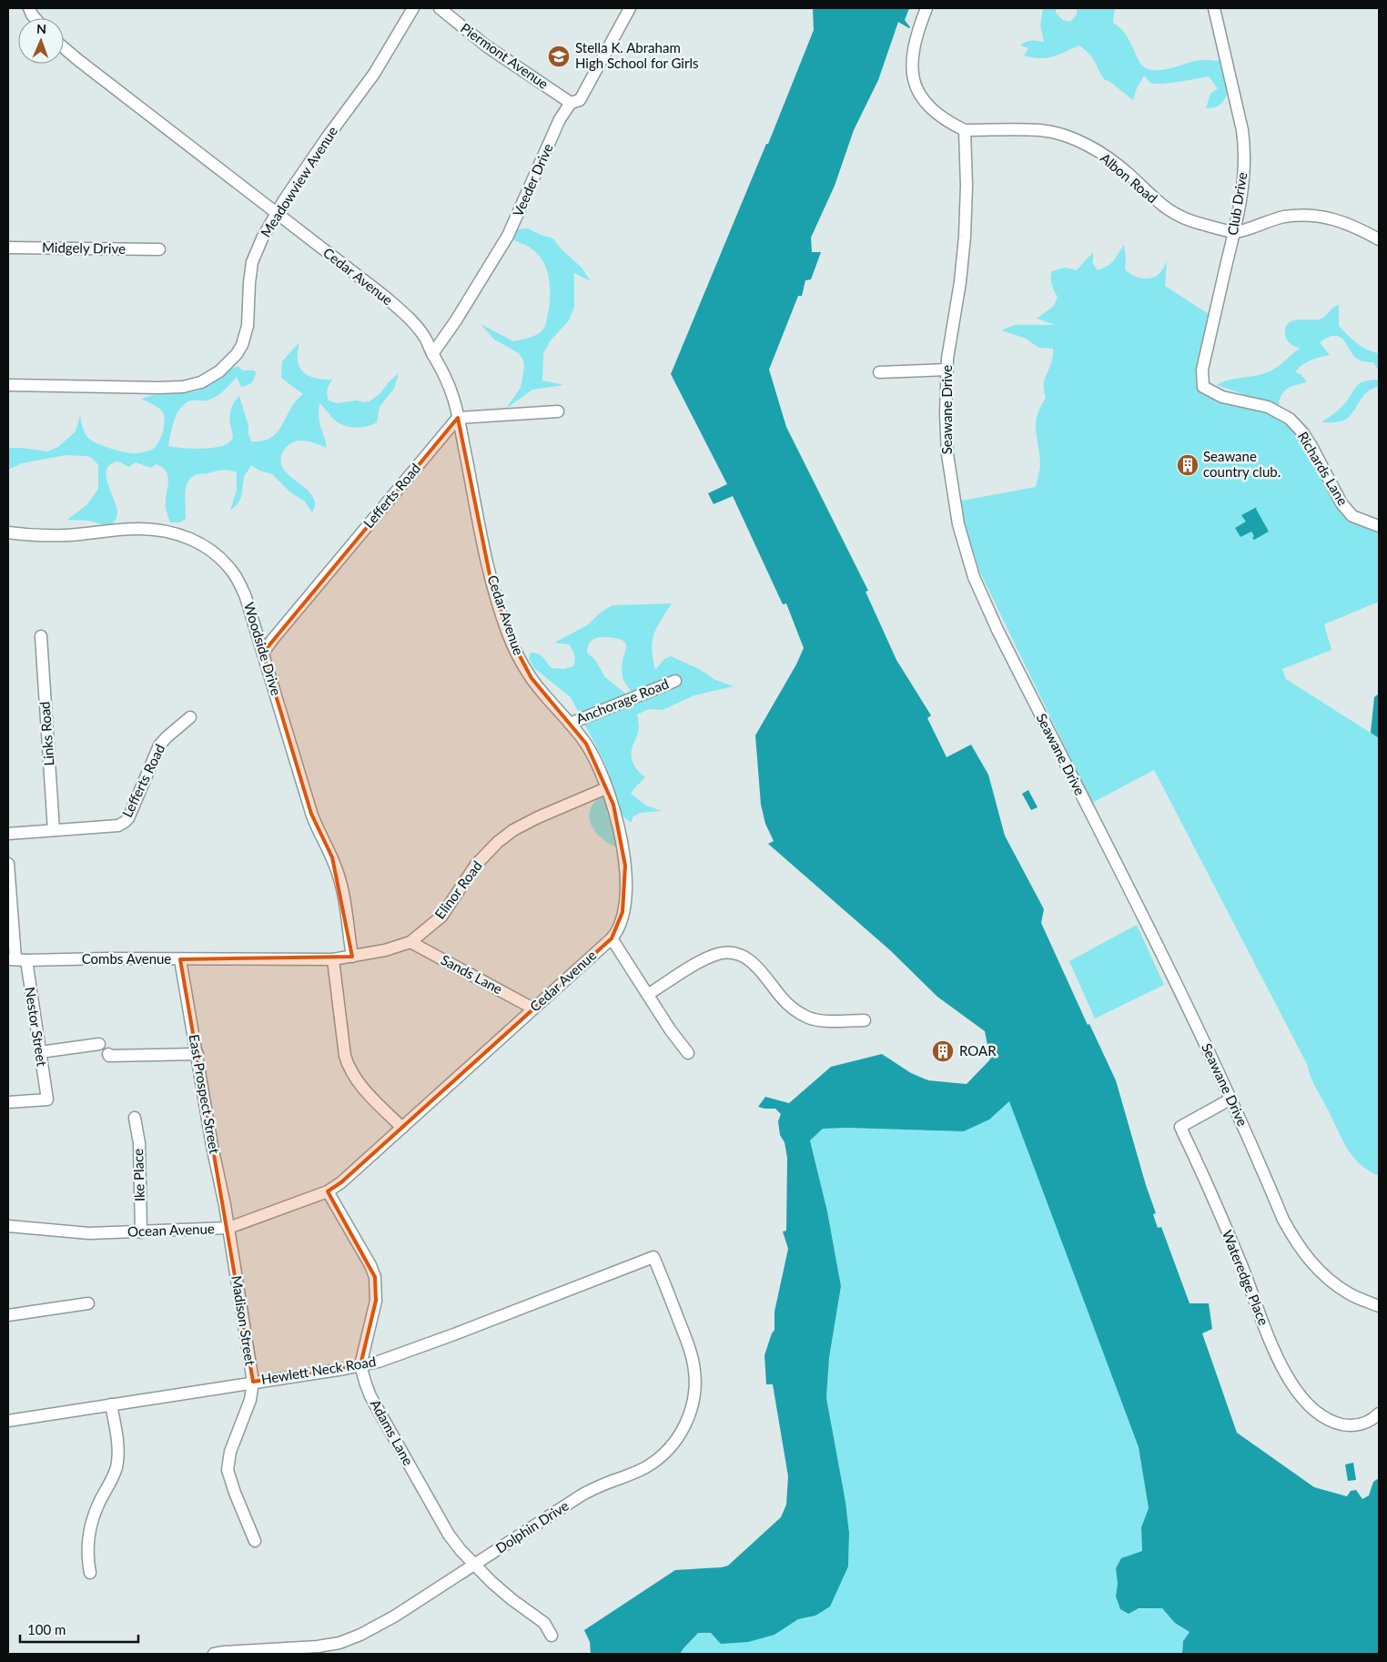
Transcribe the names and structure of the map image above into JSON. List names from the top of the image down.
{
  "streets": {
    "street": [
      "Piermont Avenue",
      "Albon Road",
      "Veeder Drive",
      "Meadowview Avenue",
      "Club Drive",
      "Midgely Drive",
      "Cedar Avenue",
      "Seawane Drive",
      "Richards Lane",
      "Lefferts Road",
      "Woodside Drive",
      "Anchorage Road",
      "Links Road",
      "Elinor Road",
      "Combs Avenue",
      "Sands Lane",
      "Nestor Street",
      "East Prospect Street",
      "Ike Place",
      "Ocean Avenue",
      "Wateredge Place",
      "Madison Street",
      "Hewlett Neck Road",
      "Adams Lane",
      "Dolphin Drive"
    ]
  },
  "crossings": [
    ["Piermont Avenue", "Veeder Drive"],
    ["Albon Road", "Club Drive"],
    ["Albon Road", "Seawane Drive"],
    ["Veeder Drive", "Cedar Avenue"],
    ["Meadowview Avenue", "Cedar Avenue"],
    ["Club Drive", "Richards Lane"],
    ["Cedar Avenue", "Lefferts Road"],
    ["Cedar Avenue", "Anchorage Road"],
    ["Cedar Avenue", "Elinor Road"],
    ["Cedar Avenue", "Sands Lane"],
    ["Cedar Avenue", "Ocean Avenue"],
    ["Seawane Drive", "Wateredge Place"],
    ["Lefferts Road", "Woodside Drive"],
    ["Lefferts Road", "Links Road"],
    ["Woodside Drive", "Elinor Road"],
    ["Elinor Road", "Combs Avenue"],
    ["Elinor Road", "Sands Lane"],
    ["Combs Avenue", "Nestor Street"],
    ["Combs Avenue", "East Prospect Street"],
    ["East Prospect Street", "Ocean Avenue"],
    ["East Prospect Street", "Madison Street"],
    ["Ike Place", "Ocean Avenue"],
    ["Ocean Avenue", "Madison Street"],
    ["Madison Street", "Hewlett Neck Road"],
    ["Hewlett Neck Road", "Adams Lane"],
    ["Hewlett Neck Road", "Dolphin Drive"],
    ["Adams Lane", "Dolphin Drive"]
  ],
  "places": {
    "school or university": ["Stella K. Abraham High School for Girls"],
    "building": ["Seawane country club.", "ROAR"]
  },
  "scale_bar": "100 m",
  "north": "top"
}
